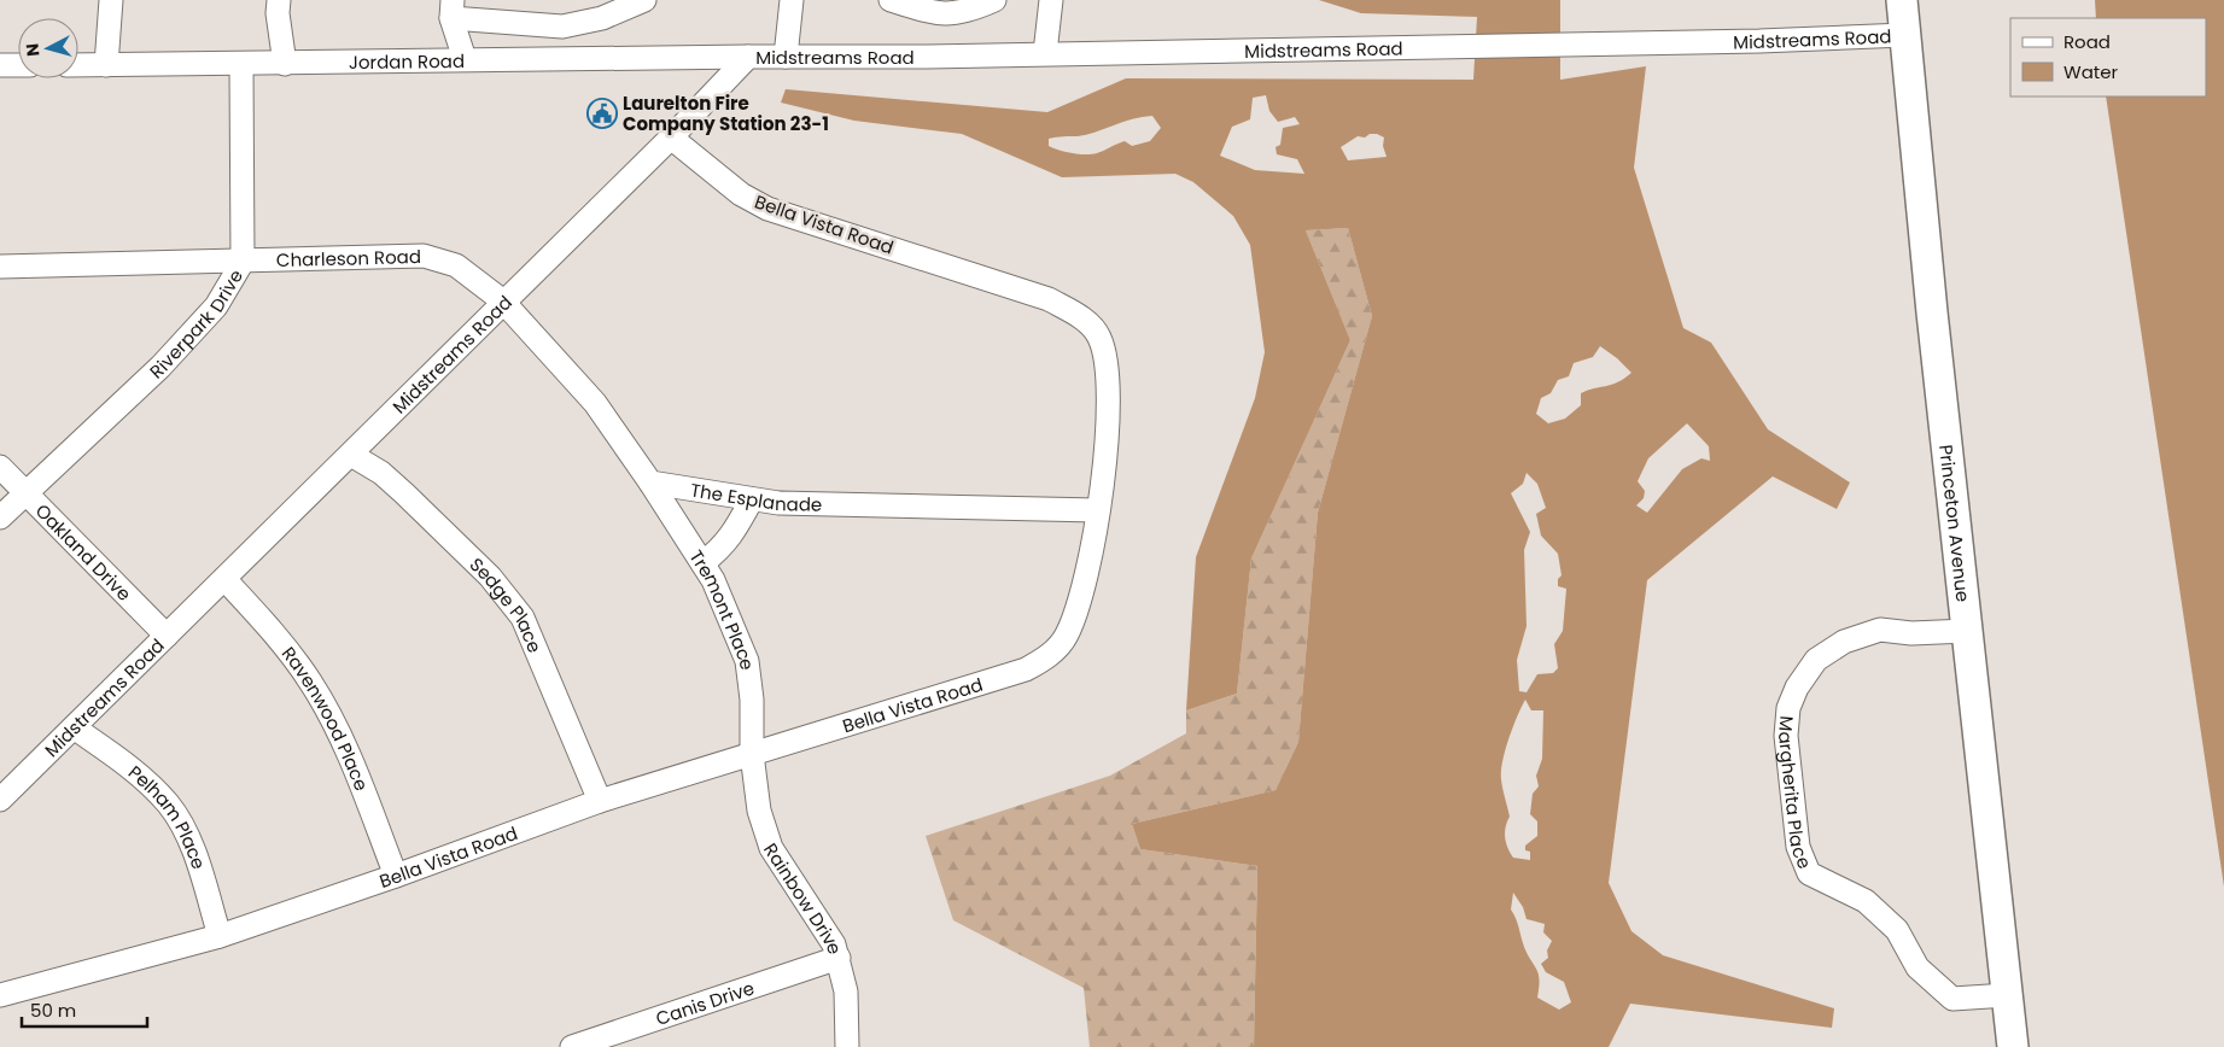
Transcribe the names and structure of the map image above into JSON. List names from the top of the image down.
{
  "streets": {
    "main road": ["Princeton Avenue"],
    "street": [
      "Midstreams Road",
      "Jordan Road",
      "Bella Vista Road",
      "Charleson Road",
      "Riverpark Drive",
      "The Esplanade",
      "Oakland Drive",
      "Sedge Place",
      "Tremont Place",
      "Ravenwood Place",
      "Margherita Place",
      "Pelham Place",
      "Rainbow Drive",
      "Canis Drive"
    ]
  },
  "crossings": [
    ["Midstreams Road", "Jordan Road"],
    ["Midstreams Road", "Bella Vista Road"],
    ["Midstreams Road", "Charleson Road"],
    ["Midstreams Road", "Princeton Avenue"],
    ["Midstreams Road", "Oakland Drive"],
    ["Midstreams Road", "Sedge Place"],
    ["Midstreams Road", "Ravenwood Place"],
    ["Midstreams Road", "Pelham Place"],
    ["Jordan Road", "Riverpark Drive"],
    ["Bella Vista Road", "The Esplanade"],
    ["Bella Vista Road", "Sedge Place"],
    ["Bella Vista Road", "Tremont Place"],
    ["Bella Vista Road", "Ravenwood Place"],
    ["Bella Vista Road", "Pelham Place"],
    ["Bella Vista Road", "Rainbow Drive"],
    ["Charleson Road", "Riverpark Drive"],
    ["Riverpark Drive", "Oakland Drive"],
    ["The Esplanade", "Tremont Place"],
    ["Princeton Avenue", "Margherita Place"],
    ["Tremont Place", "Rainbow Drive"],
    ["Rainbow Drive", "Canis Drive"]
  ],
  "places": {
    "public building": ["Laurelton Fire Company Station 23-1"]
  },
  "legend": ["Road", "Water"],
  "scale_bar": "50 m",
  "north": "left"
}
